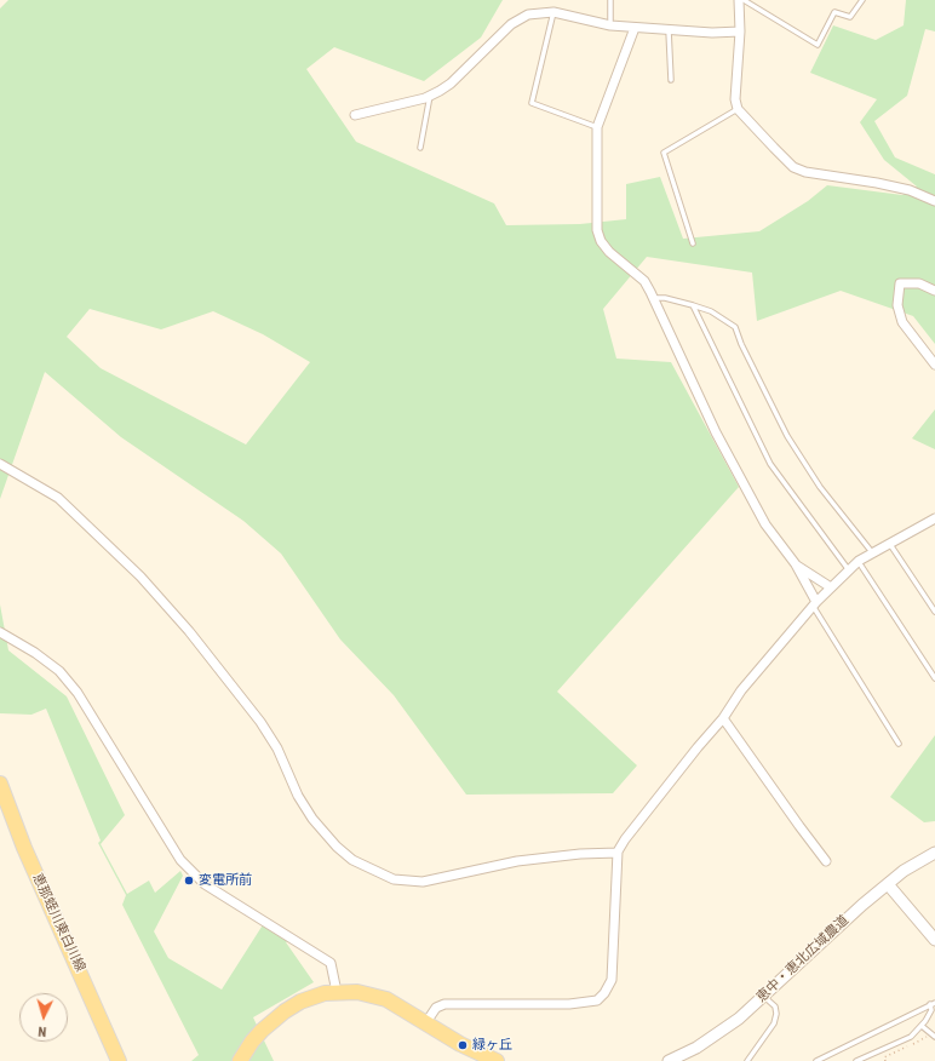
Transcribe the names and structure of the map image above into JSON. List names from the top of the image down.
{
  "streets": {
    "main road": ["恵那蛭川東白川線"],
    "street": ["恵中・恵北広域農道"]
  },
  "places": ["変電所前", "緑ヶ丘"],
  "north": "bottom"
}
